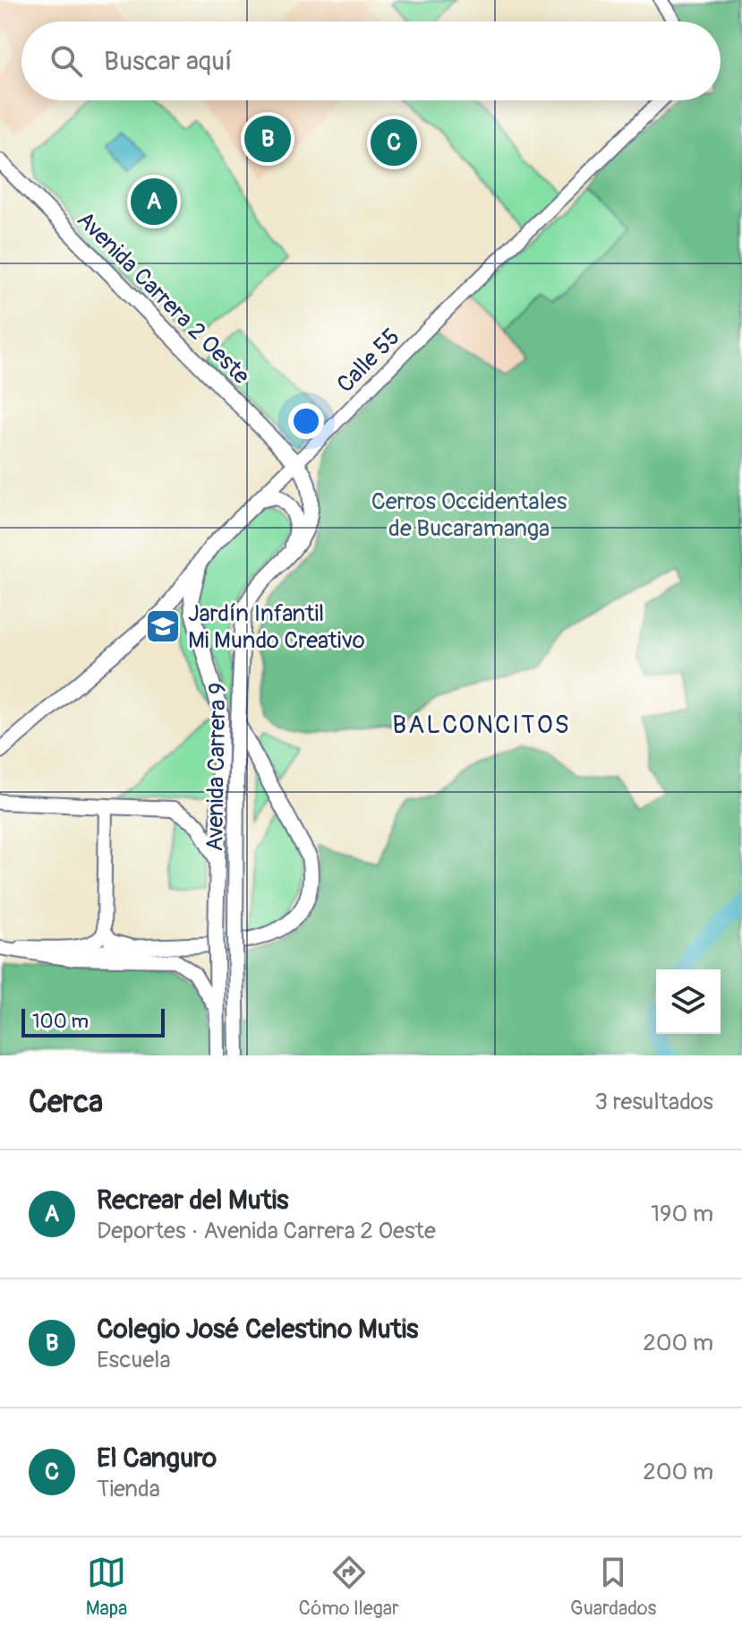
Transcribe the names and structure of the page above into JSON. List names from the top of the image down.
{
  "streets": {
    "main road": ["Avenida Carrera 2 Oeste", "Calle 55", "Avenida Carrera 9"]
  },
  "crossings": [
    ["Avenida Carrera 2 Oeste", "Calle 55"],
    ["Avenida Carrera 2 Oeste", "Avenida Carrera 9"],
    ["Calle 55", "Avenida Carrera 9"]
  ],
  "districts": ["BALCONCITOS"],
  "parks": ["Cerros Occidentales de Bucaramanga"],
  "places": {
    "school or university": ["Jardín Infantil Mi Mundo Creativo"]
  },
  "scale_bar": "100 m",
  "page": {
    "search": "Buscar aquí",
    "pins": ["B", "C", "A"],
    "scale": "100 m",
    "heading": ["Cerca", "3 resultados"],
    "list": [
      {
        "mark": "A",
        "name": "Recrear del Mutis",
        "note": "Deportes · Avenida Carrera 2 Oeste",
        "value": "190 m"
      },
      {
        "mark": "B",
        "name": "Colegio José Celestino Mutis",
        "note": "Escuela",
        "value": "200 m"
      },
      {
        "mark": "C",
        "name": "El Canguro",
        "note": "Tienda",
        "value": "200 m"
      }
    ],
    "nav": ["Mapa", "Cómo llegar", "Guardados"]
  }
}
